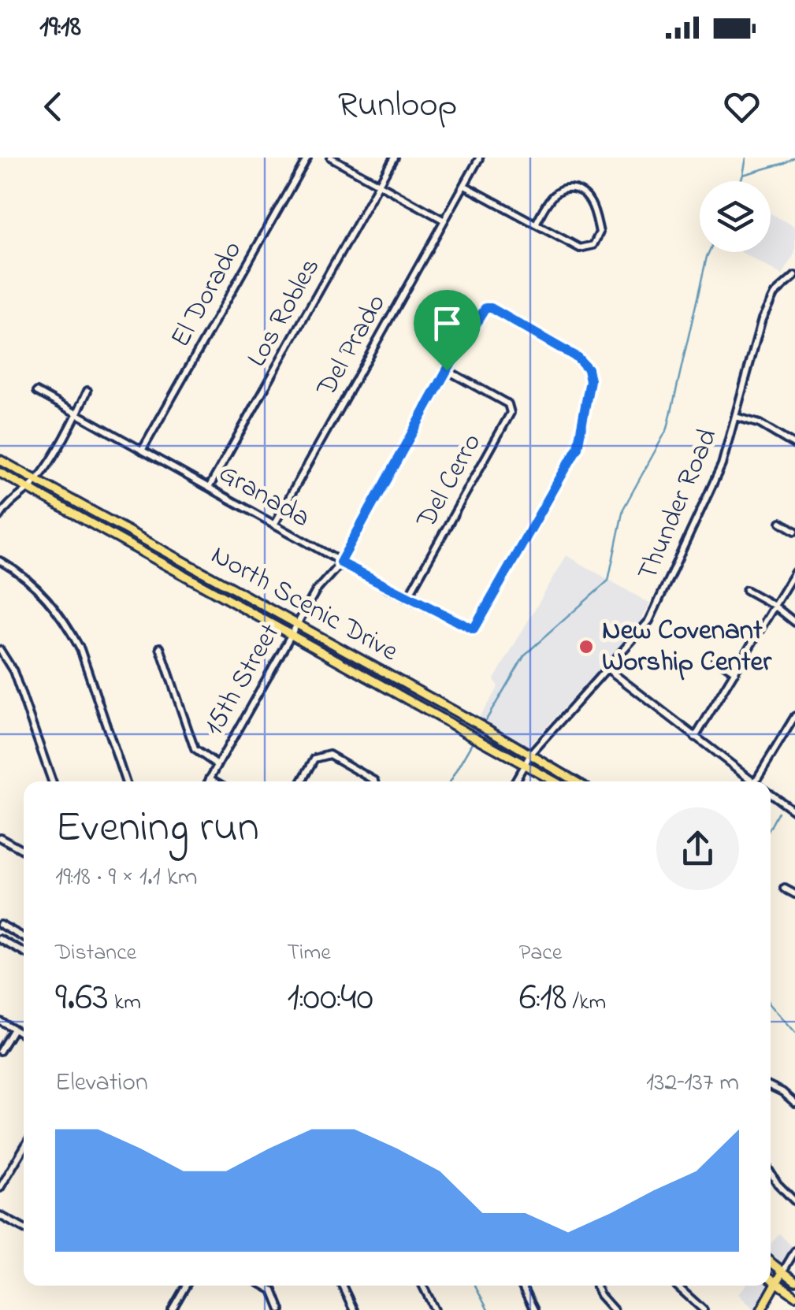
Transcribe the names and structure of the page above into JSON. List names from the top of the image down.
{
  "streets": {
    "main road": ["North Scenic Drive"],
    "street": [
      "El Dorado",
      "Los Robles",
      "Del Prado",
      "Del Cerro",
      "Granada",
      "Thunder Road",
      "15th Street"
    ]
  },
  "crossings": [
    ["El Dorado", "Granada"],
    ["Los Robles", "Granada"],
    ["Del Prado", "Granada"],
    ["Del Cerro", "Granada"],
    ["Del Cerro", "15th Street"],
    ["Granada", "15th Street"],
    ["Thunder Road", "North Scenic Drive"],
    ["North Scenic Drive", "15th Street"]
  ],
  "places": ["New Covenant Worship Center"],
  "page": {
    "status": "19:18",
    "header": "Runloop",
    "heading": ["Evening run", "19:18 · 9 × 1.1 km"],
    "stats": [
      ["Distance", "9.63 km"],
      ["Time", "1:00:40"],
      ["Pace", "6:18 /km"]
    ],
    "chart": ["Elevation", "132–137 m"]
  }
}
